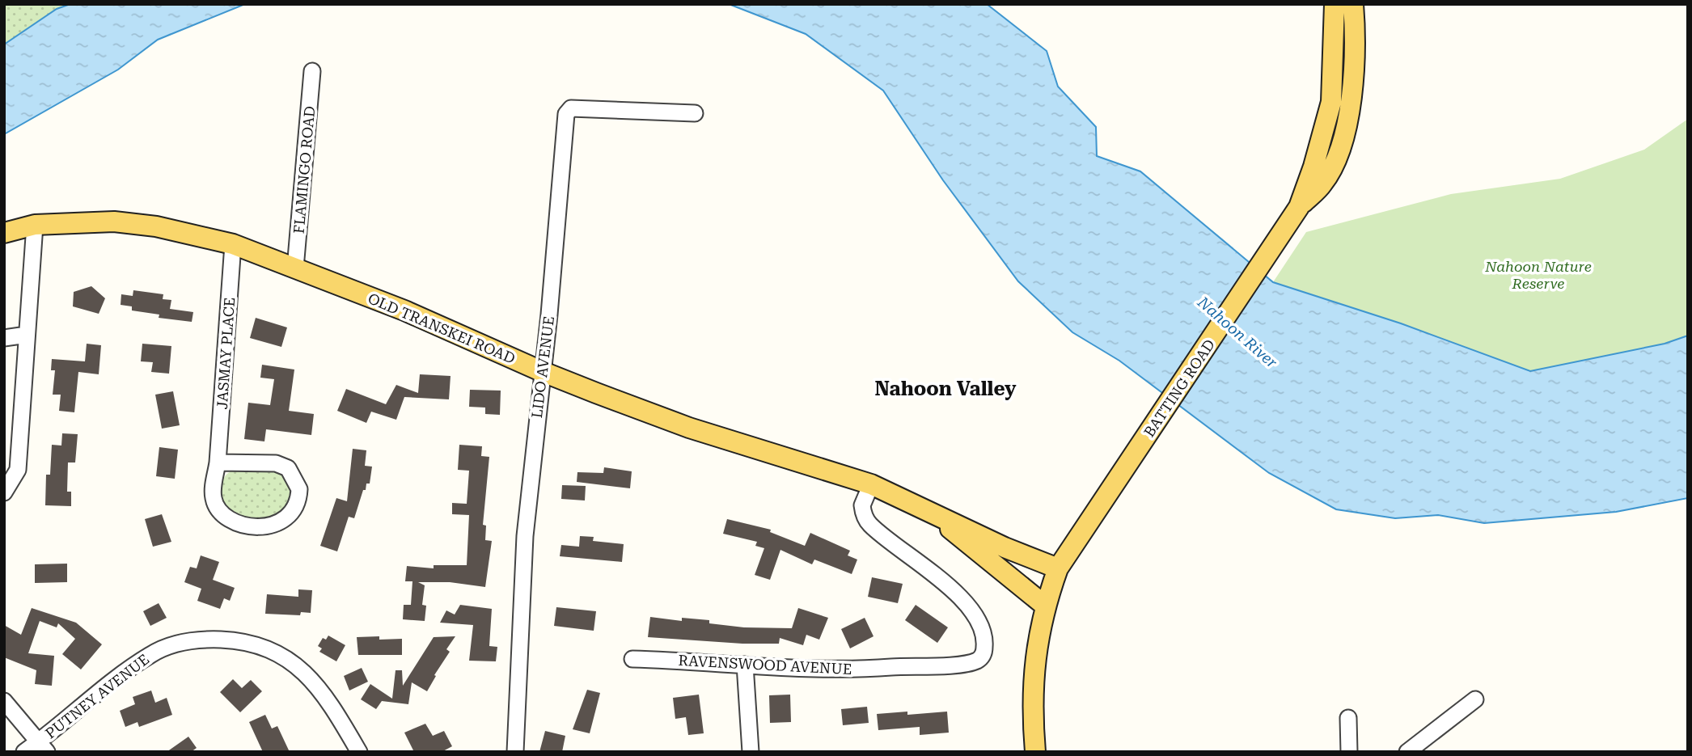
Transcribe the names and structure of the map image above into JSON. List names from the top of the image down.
{
  "streets": {
    "main road": ["OLD TRANSKEI ROAD", "BATTING ROAD"],
    "street": [
      "FLAMINGO ROAD",
      "JASMAY PLACE",
      "LIDO AVENUE",
      "RAVENSWOOD AVENUE",
      "PUTNEY AVENUE"
    ]
  },
  "crossings": [
    ["FLAMINGO ROAD", "OLD TRANSKEI ROAD"],
    ["OLD TRANSKEI ROAD", "JASMAY PLACE"],
    ["OLD TRANSKEI ROAD", "LIDO AVENUE"],
    ["OLD TRANSKEI ROAD", "BATTING ROAD"],
    ["OLD TRANSKEI ROAD", "RAVENSWOOD AVENUE"]
  ],
  "districts": ["Nahoon Valley"],
  "water": ["Nahoon River"],
  "parks": ["Nahoon Nature Reserve"]
}
